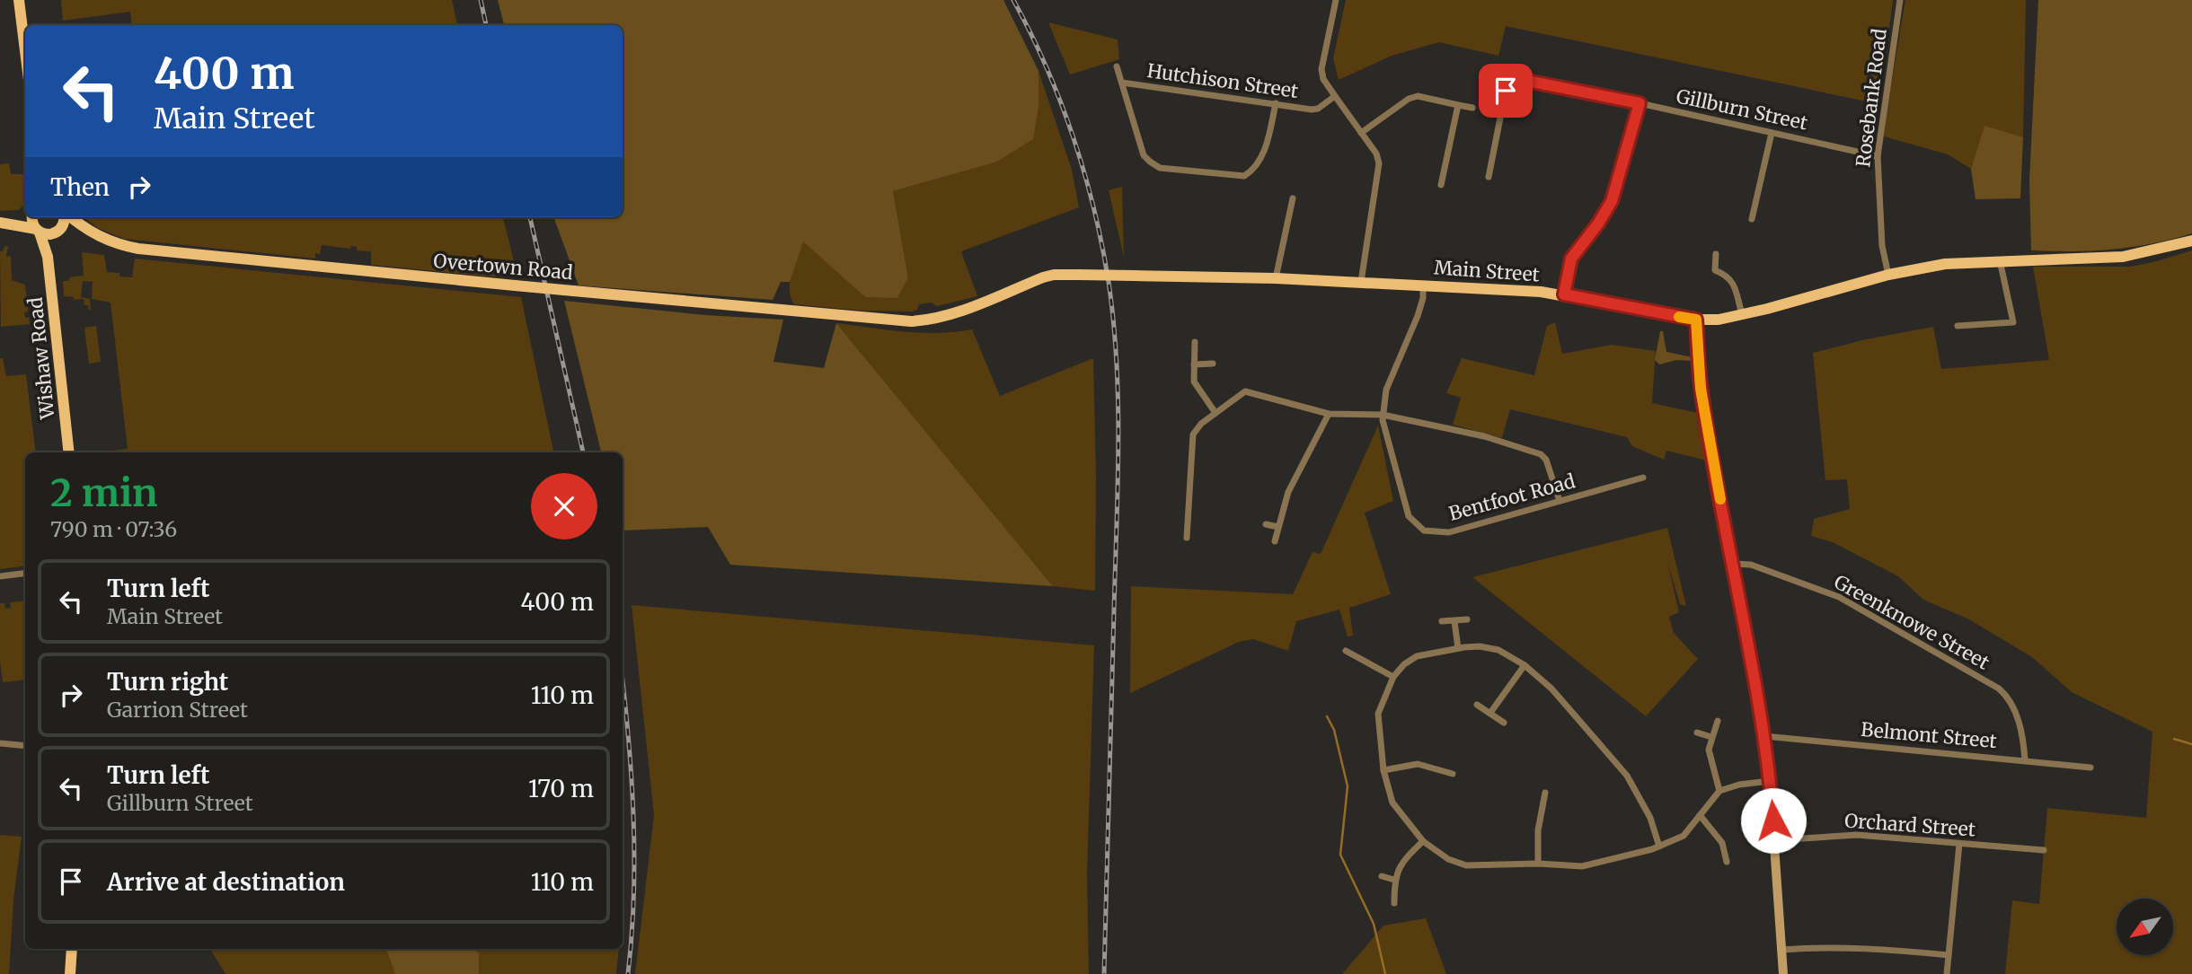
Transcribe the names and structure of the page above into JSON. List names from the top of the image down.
{
  "streets": {
    "main road": ["Overtown Road", "Main Street", "Wishaw Road"],
    "street": [
      "Hutchison Street",
      "Rosebank Road",
      "Gillburn Street",
      "Bentfoot Road",
      "Greenknowe Street",
      "Belmont Street",
      "Orchard Street"
    ]
  },
  "crossings": [
    ["Rosebank Road", "Gillburn Street"],
    ["Rosebank Road", "Main Street"],
    ["Overtown Road", "Main Street"],
    ["Overtown Road", "Wishaw Road"],
    ["Main Street", "Bentfoot Road"],
    ["Greenknowe Street", "Belmont Street"]
  ],
  "north": "bottom left",
  "page": {
    "turn": ["400 m", "Main Street"],
    "then": "Then",
    "heading": ["2 min", "790 m · 07:36"],
    "list": [
      {
        "name": "Turn left",
        "note": "Main Street",
        "value": "400 m"
      },
      {
        "name": "Turn right",
        "note": "Garrion Street",
        "value": "110 m"
      },
      {
        "name": "Turn left",
        "note": "Gillburn Street",
        "value": "170 m"
      },
      {
        "name": "Arrive at destination",
        "value": "110 m"
      }
    ]
  }
}
